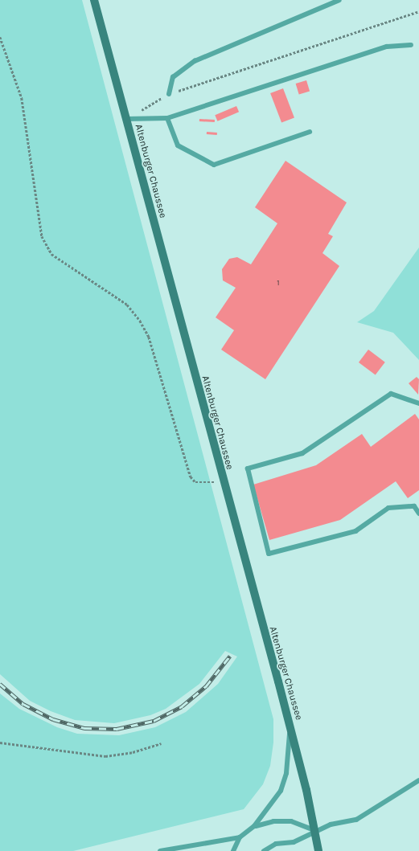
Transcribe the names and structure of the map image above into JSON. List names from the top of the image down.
{
  "streets": {
    "main road": ["Altenburger Chaussee"]
  },
  "house_numbers": ["1"]
}
